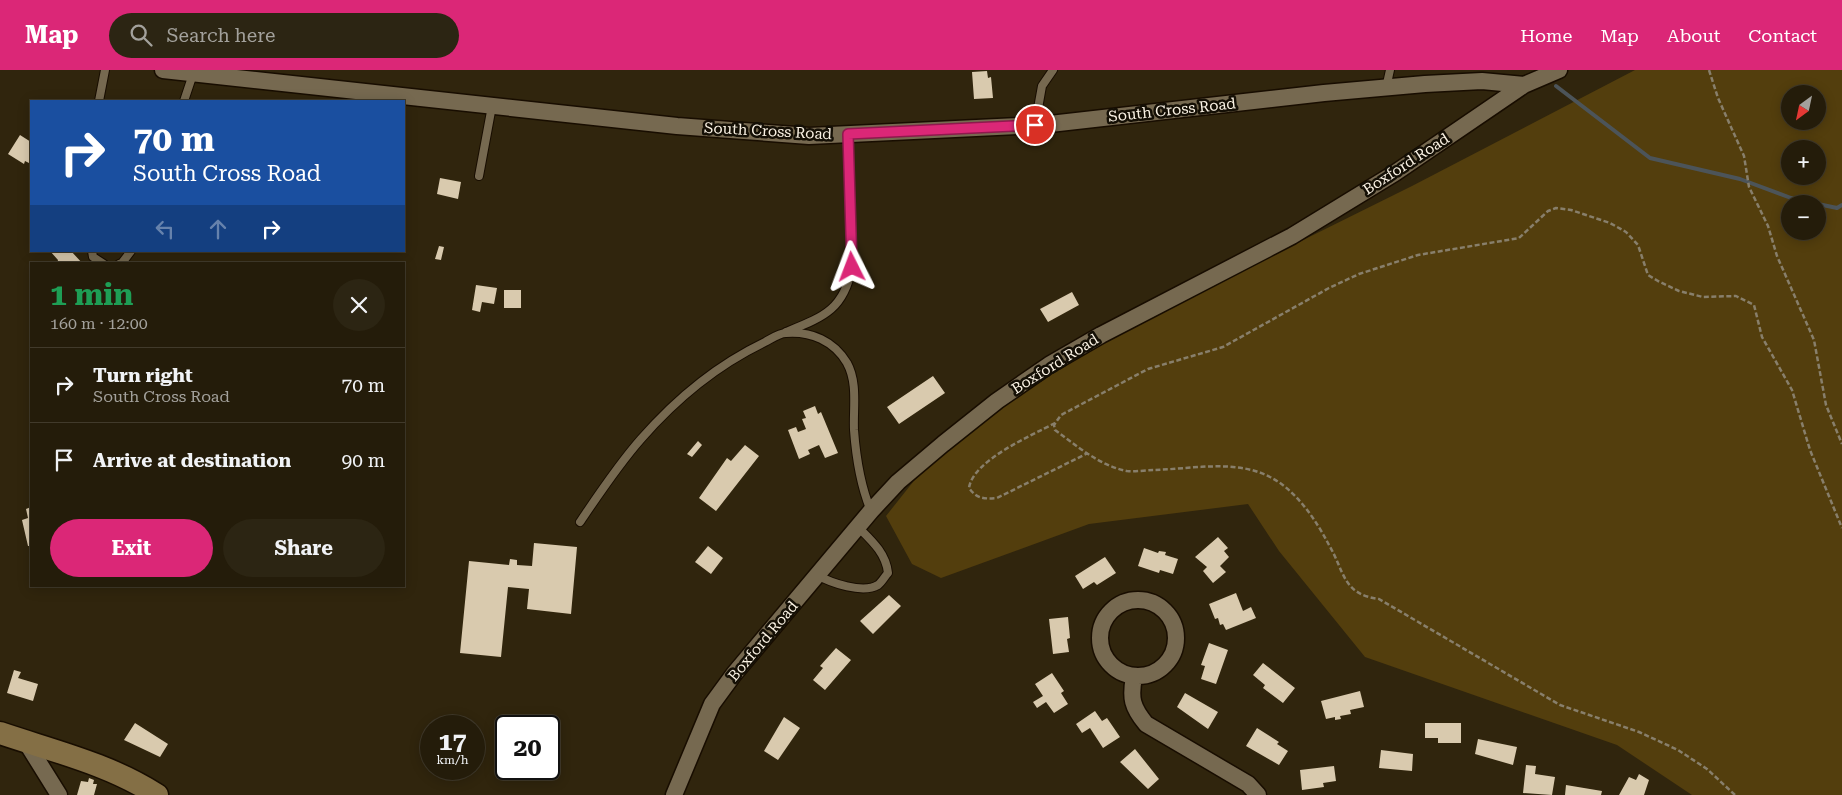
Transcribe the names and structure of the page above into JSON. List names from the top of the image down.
{
  "streets": {
    "street": ["South Cross Road", "Boxford Road"]
  },
  "crossings": [
    ["South Cross Road", "Boxford Road"]
  ],
  "north": "bottom left",
  "page": {
    "header": "Map",
    "search": "Search here",
    "nav": [
      "Home",
      "Map",
      "About",
      "Contact"
    ],
    "map_buttons": ["+", "−"],
    "turn": ["70 m", "South Cross Road"],
    "heading": ["1 min", "160 m · 12:00"],
    "list": [
      {
        "name": "Turn right",
        "note": "South Cross Road",
        "value": "70 m"
      },
      {
        "name": "Arrive at destination",
        "value": "90 m"
      }
    ],
    "buttons": ["Exit", "Share"],
    "speed": "17 km/h",
    "limit": "20"
  }
}
